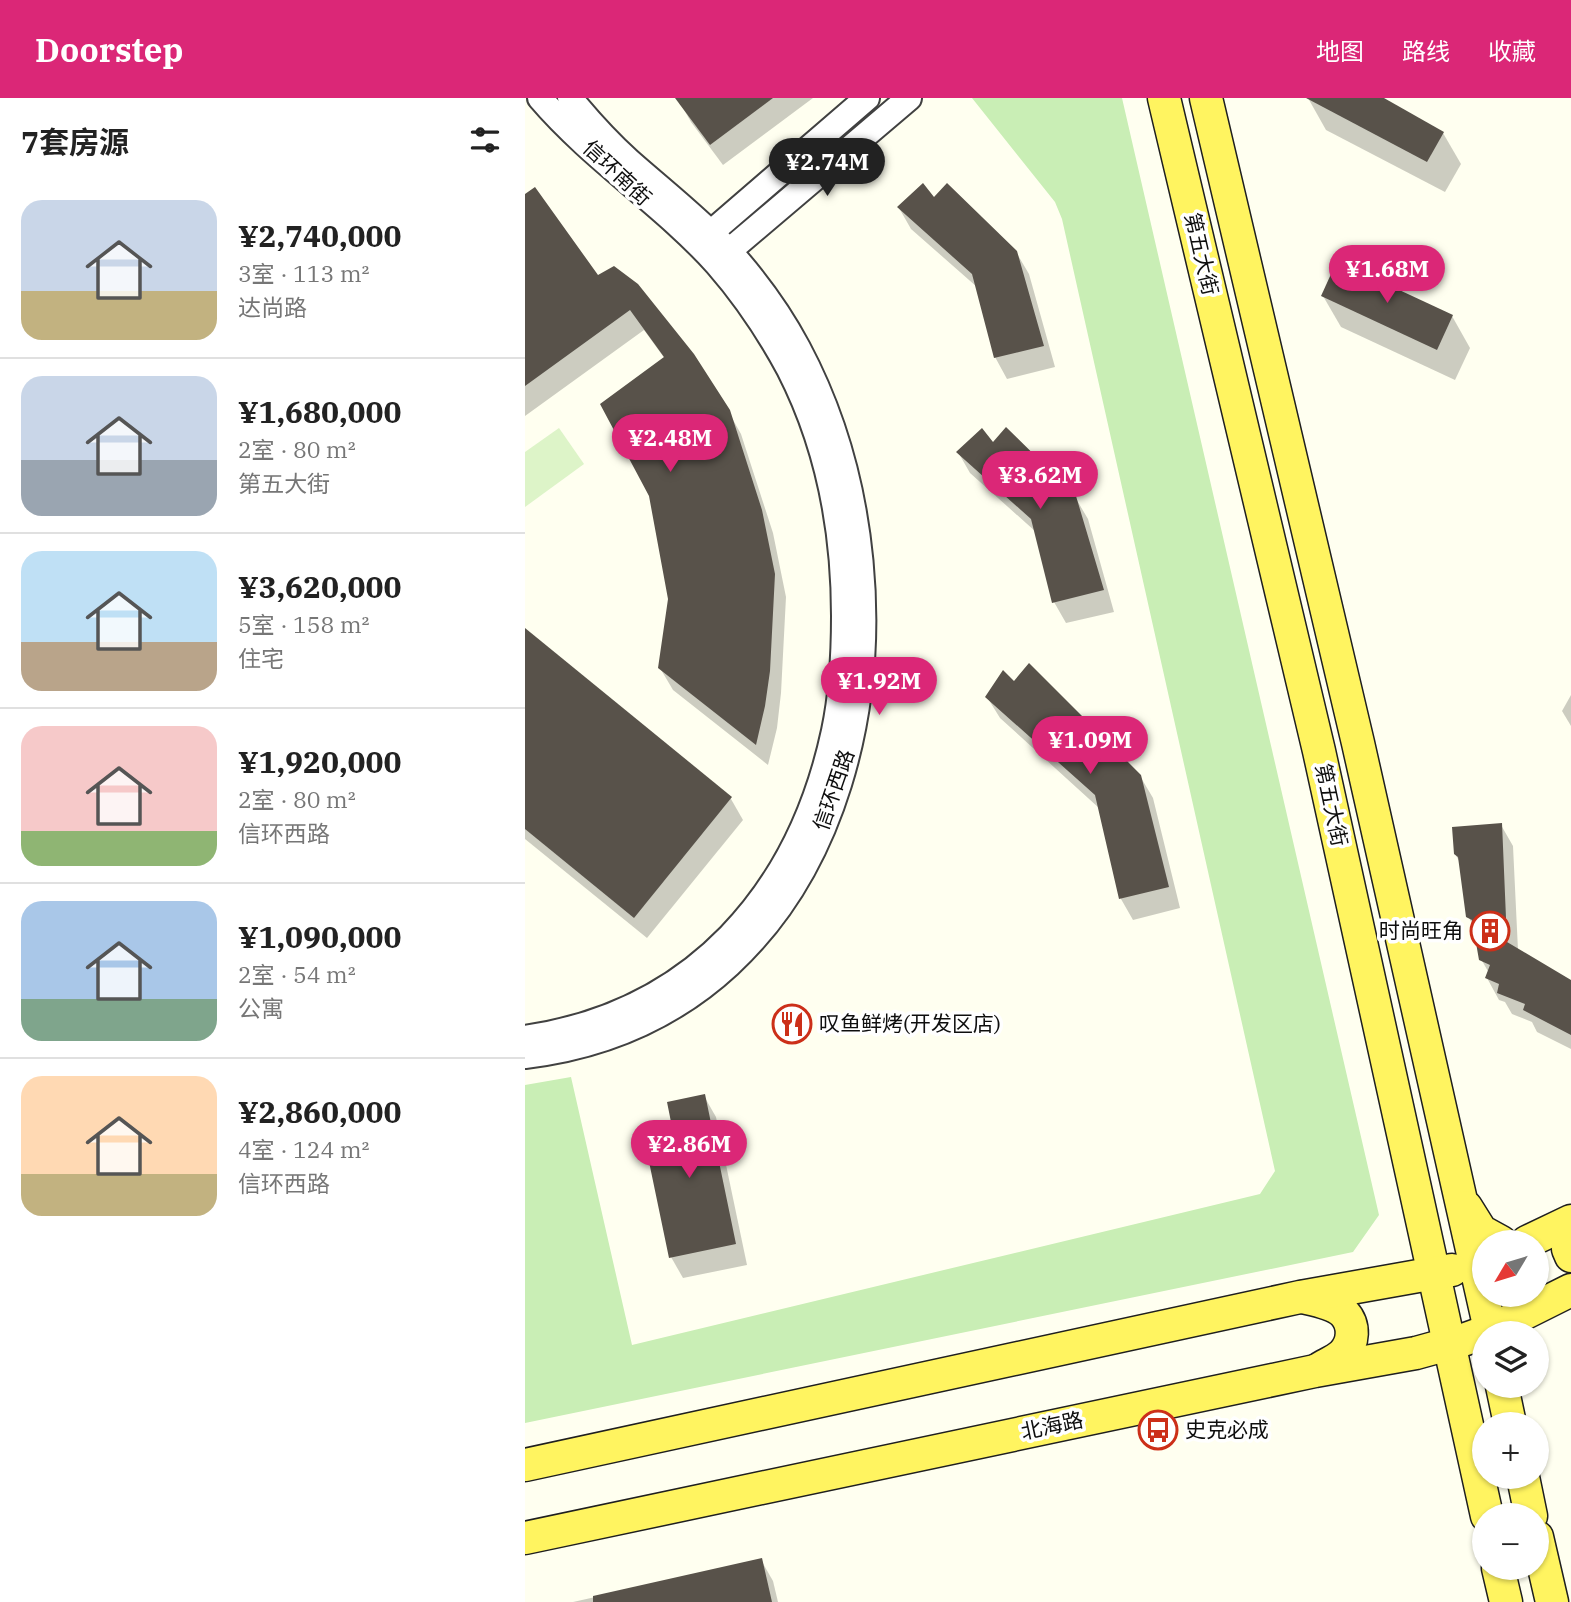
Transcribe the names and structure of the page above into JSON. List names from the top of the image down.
{
  "streets": {
    "main road": ["第五大街", "北海路"],
    "street": ["信环南街", "信环西路"]
  },
  "crossings": [
    ["信环南街", "信环西路"],
    ["第五大街", "北海路"]
  ],
  "places": {
    "building": ["时尚旺角"],
    "restaurant": ["叹鱼鲜烤(开发区店)"],
    "bus stop": ["史克必成"]
  },
  "north": "bottom left",
  "page": {
    "header": "Doorstep",
    "nav": ["地图", "路线", "收藏"],
    "heading": "7套房源",
    "price": [
      "¥2.74M",
      "¥1.68M",
      "¥2.48M",
      "¥3.62M",
      "¥1.92M",
      "¥1.09M",
      "¥2.86M"
    ],
    "list": [
      {
        "name": "¥2,740,000",
        "note": "3室 · 113 m² · 达尚路"
      },
      {
        "name": "¥1,680,000",
        "note": "2室 · 80 m² · 第五大街"
      },
      {
        "name": "¥3,620,000",
        "note": "5室 · 158 m² · 住宅"
      },
      {
        "name": "¥1,920,000",
        "note": "2室 · 80 m² · 信环西路"
      },
      {
        "name": "¥1,090,000",
        "note": "2室 · 54 m² · 公寓"
      },
      {
        "name": "¥2,860,000",
        "note": "4室 · 124 m² · 信环西路"
      }
    ],
    "map_buttons": ["+", "−"]
  }
}
